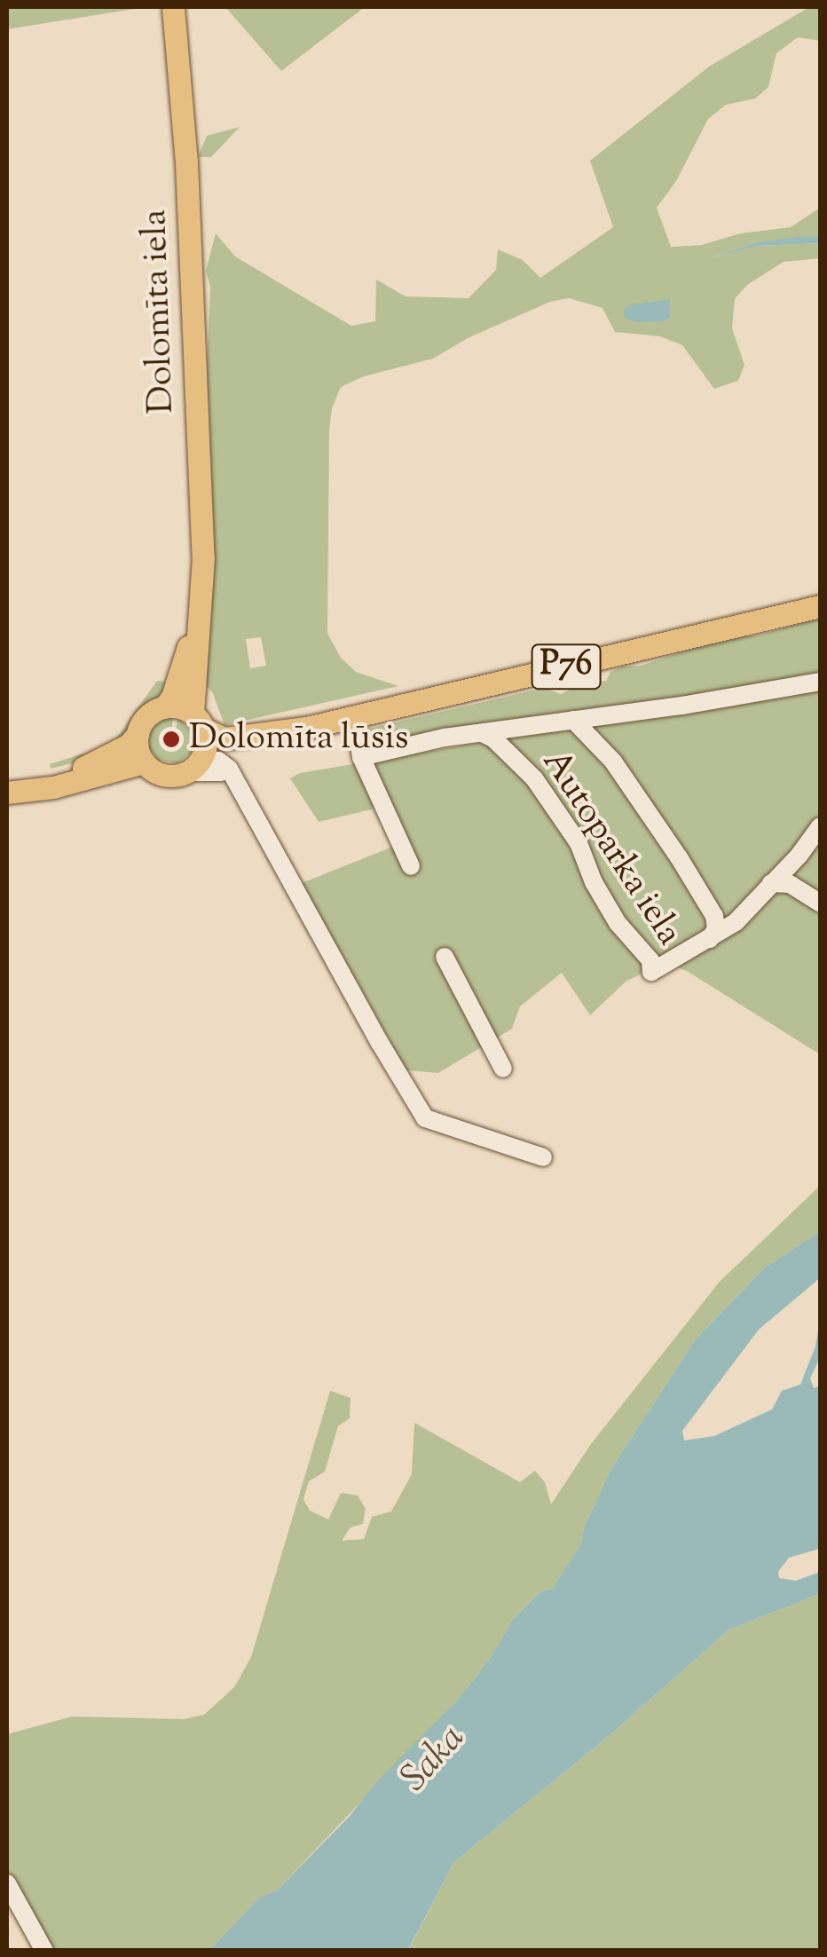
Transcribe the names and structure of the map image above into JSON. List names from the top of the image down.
{
  "streets": {
    "main road": ["Dolomīta iela", "P76"],
    "street": ["Autoparka iela"]
  },
  "crossings": [
    ["Dolomīta iela", "P76"]
  ],
  "water": ["Saka"],
  "places": ["Dolomīta lūsis"]
}
